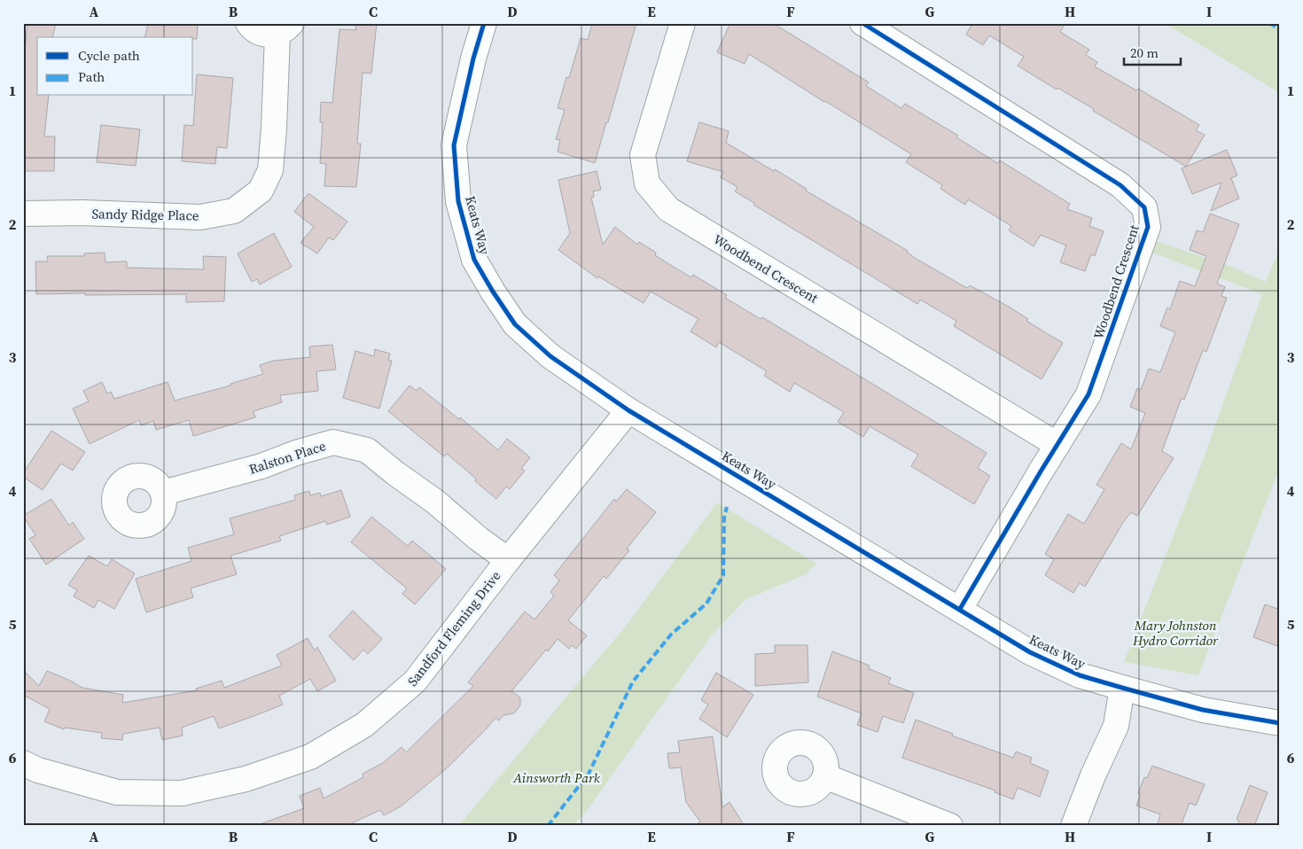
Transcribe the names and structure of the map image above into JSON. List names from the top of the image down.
{
  "streets": {
    "street": [
      "Sandy Ridge Place",
      "Keats Way",
      "Woodbend Crescent",
      "Ralston Place",
      "Sandford Fleming Drive"
    ]
  },
  "crossings": [
    ["Keats Way", "Woodbend Crescent"],
    ["Keats Way", "Sandford Fleming Drive"],
    ["Ralston Place", "Sandford Fleming Drive"]
  ],
  "parks": ["Mary Johnston Hydro Corridor", "Ainsworth Park"],
  "legend": ["Cycle path", "Path"],
  "scale_bar": "20 m",
  "grid": {
    "columns": [
      "A",
      "B",
      "C",
      "D",
      "E",
      "F",
      "G",
      "H",
      "I"
    ],
    "rows": [
      "1",
      "2",
      "3",
      "4",
      "5",
      "6"
    ]
  }
}
